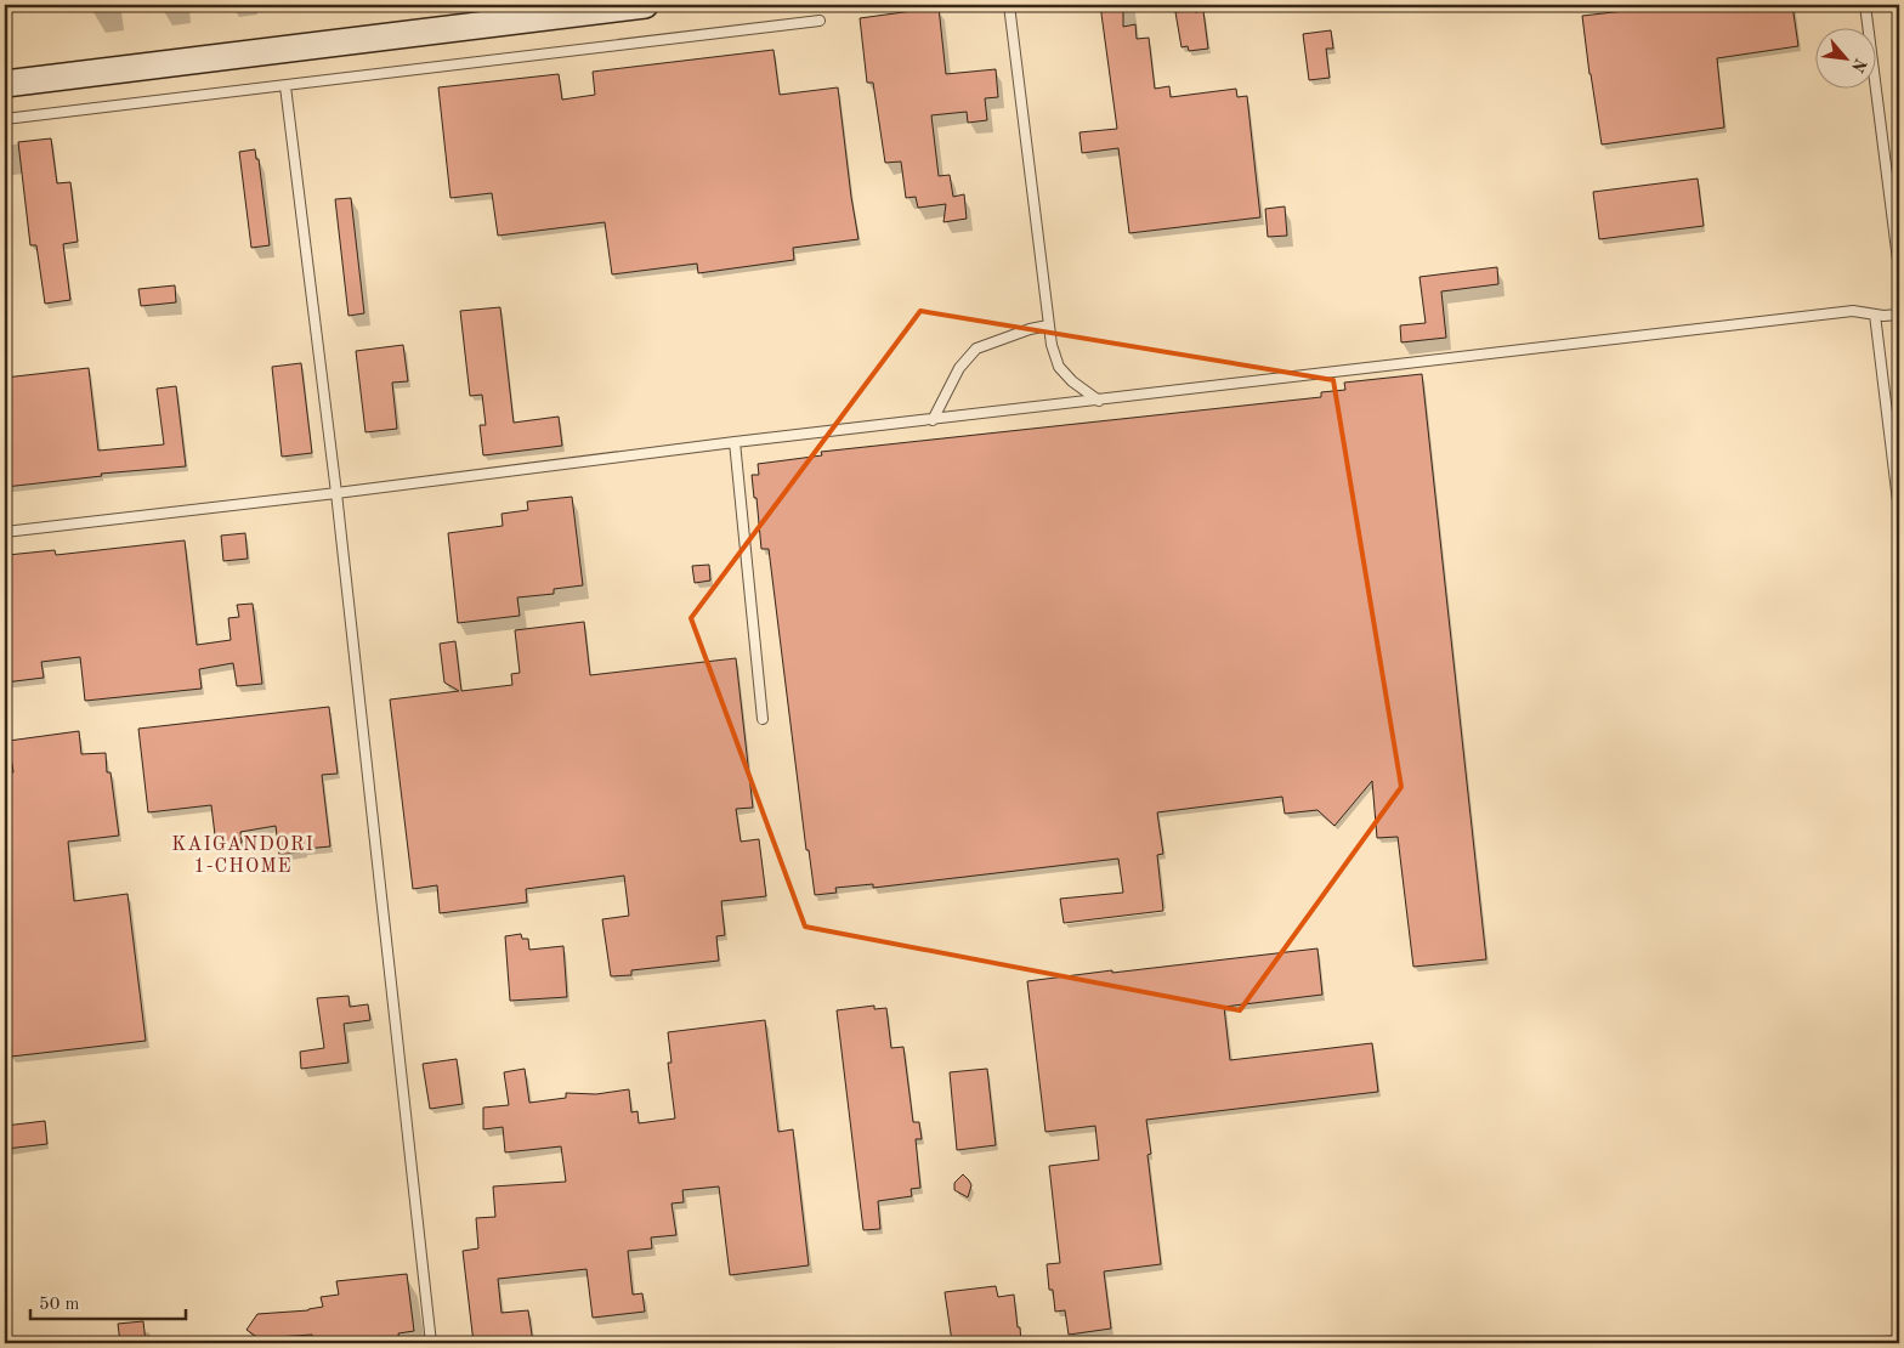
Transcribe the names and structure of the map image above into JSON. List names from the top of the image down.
{
  "districts": ["KAIGANDORI 1-CHOME"],
  "scale_bar": "50 m",
  "north": "bottom right"
}
